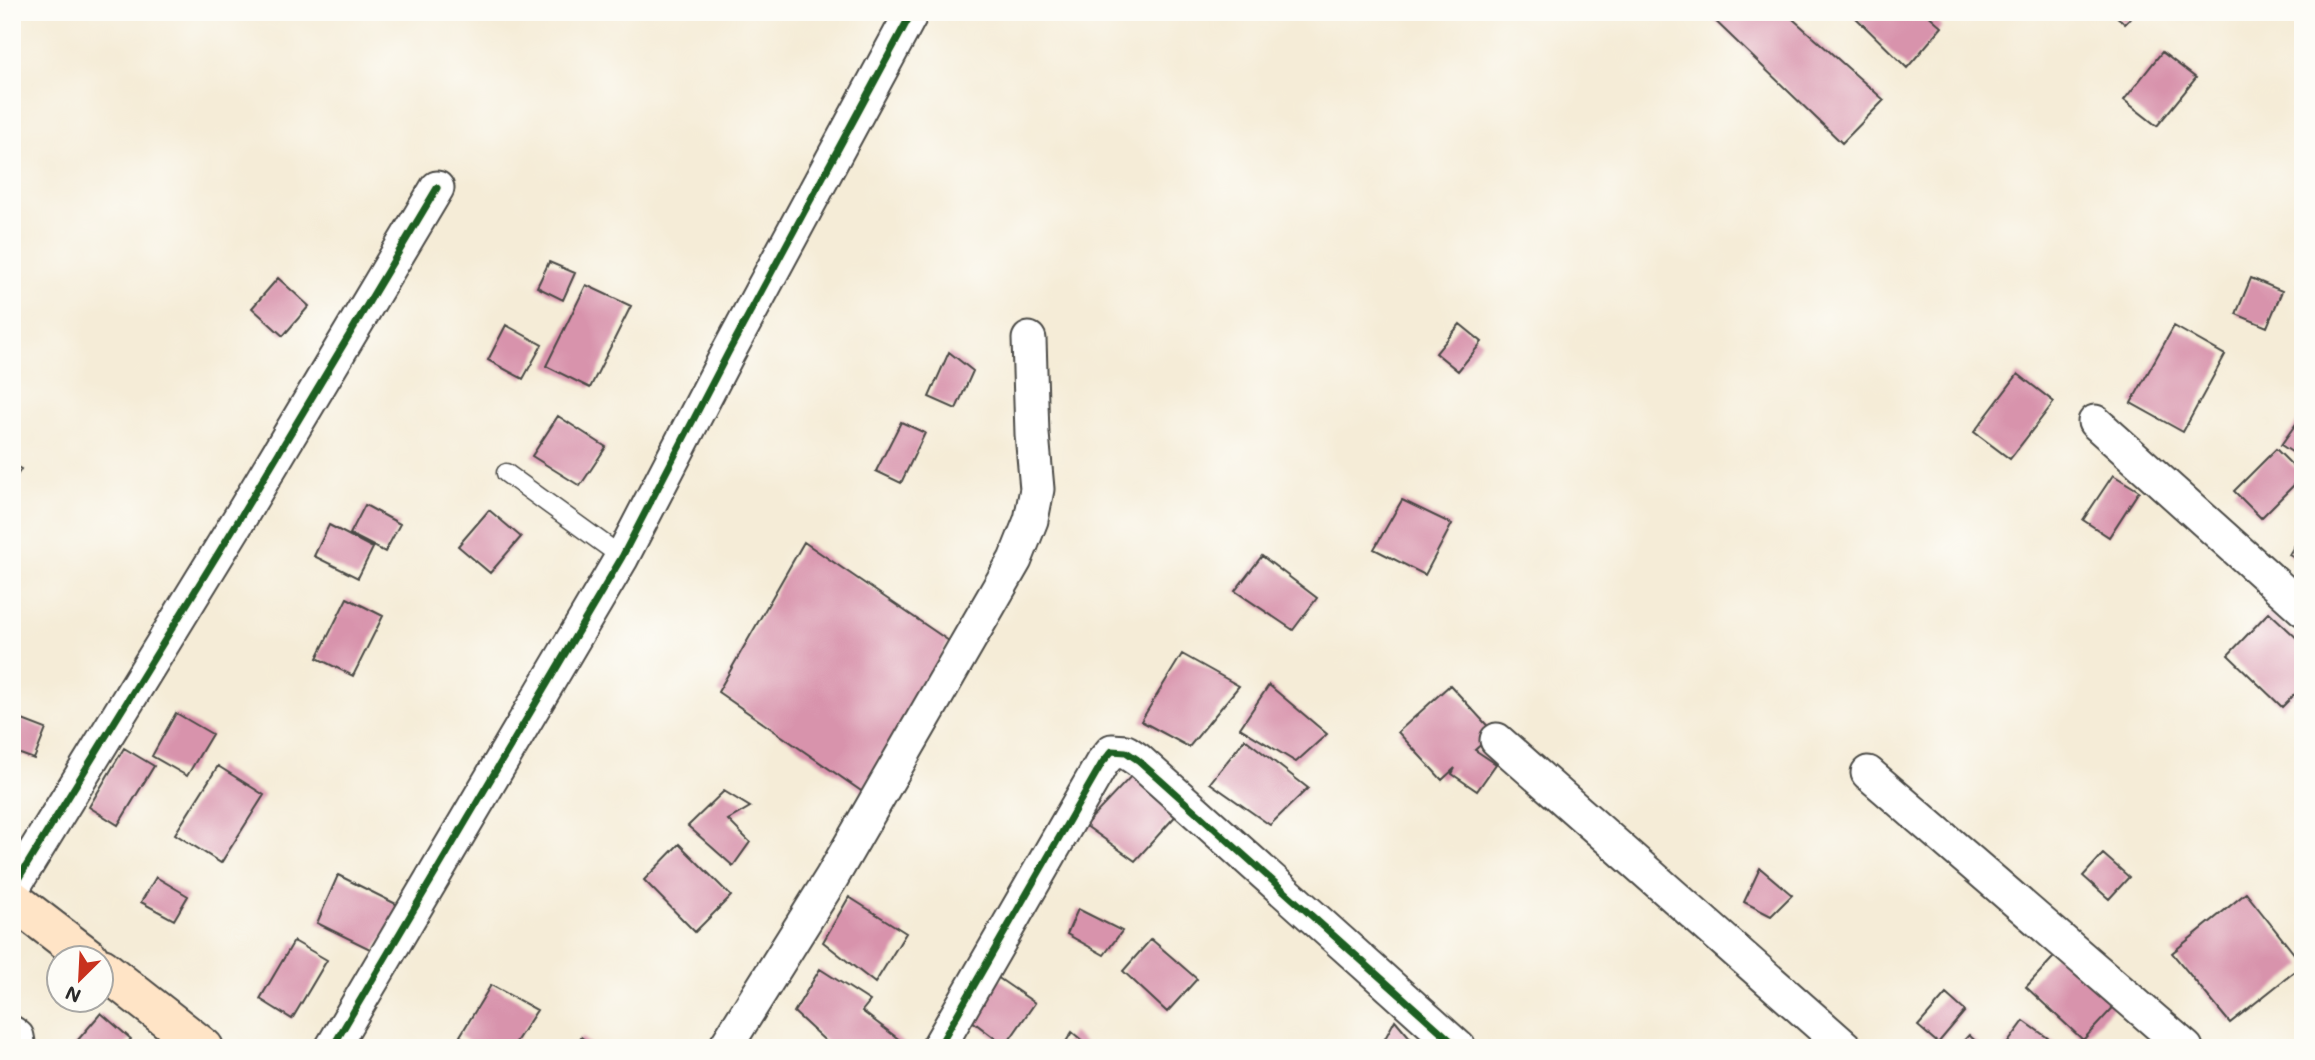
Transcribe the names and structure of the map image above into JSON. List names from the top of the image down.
{
  "north": "bottom left"
}
